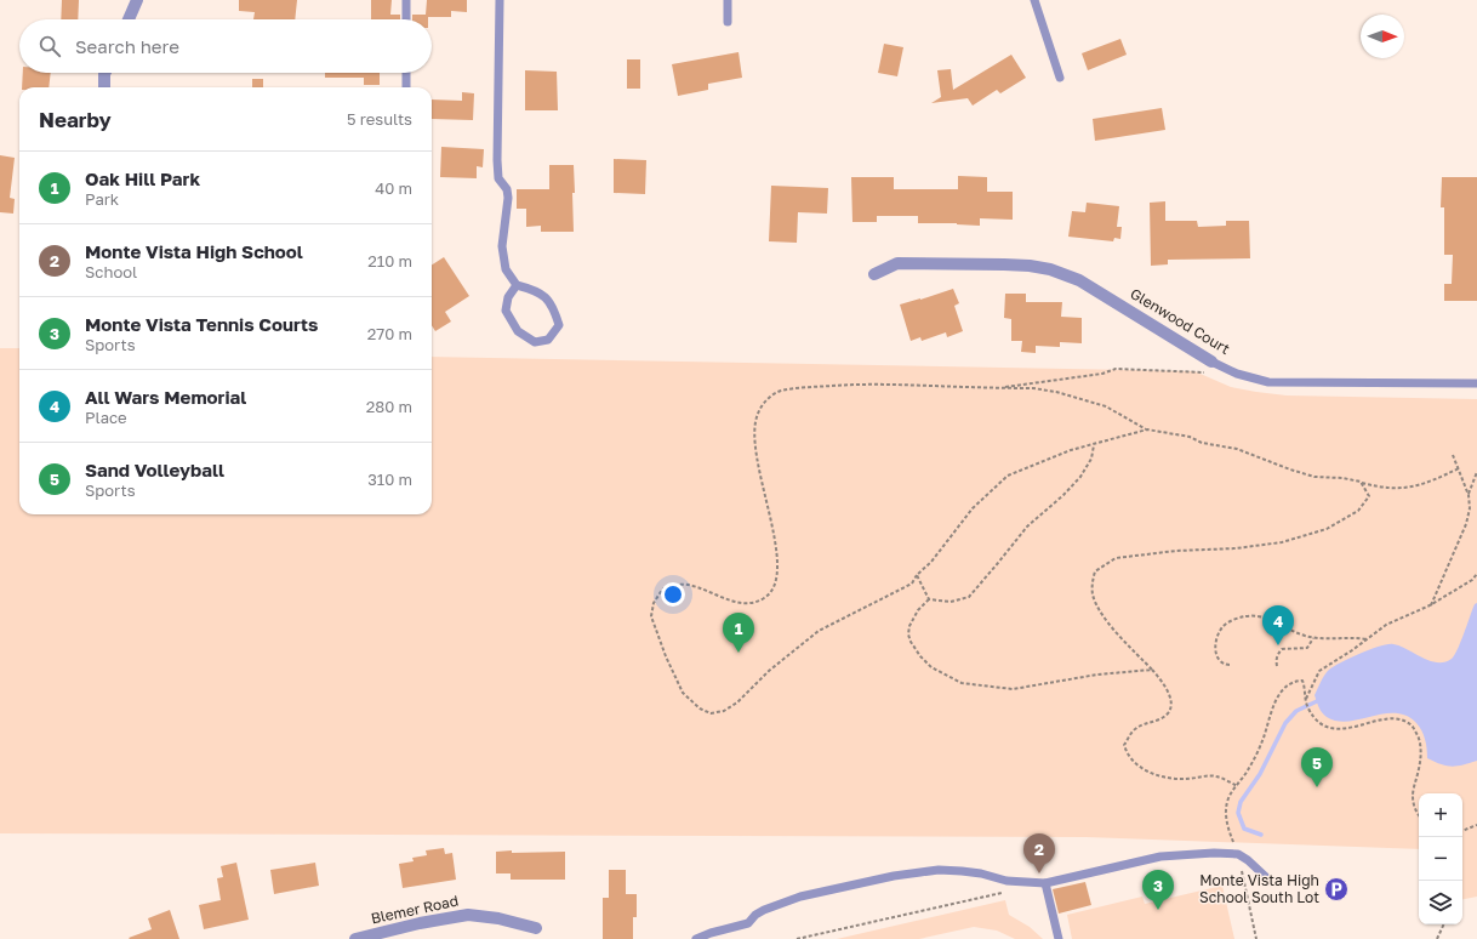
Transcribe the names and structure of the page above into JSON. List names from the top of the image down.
{
  "streets": {
    "street": ["Glenwood Court", "Blemer Road"]
  },
  "places": {
    "parking": ["Monte Vista High School South Lot"]
  },
  "north": "right",
  "page": {
    "search": "Search here",
    "heading": ["Nearby", "5 results"],
    "list": [
      {
        "mark": "1",
        "name": "Oak Hill Park",
        "note": "Park",
        "value": "40 m"
      },
      {
        "mark": "2",
        "name": "Monte Vista High School",
        "note": "School",
        "value": "210 m"
      },
      {
        "mark": "3",
        "name": "Monte Vista Tennis Courts",
        "note": "Sports",
        "value": "270 m"
      },
      {
        "mark": "4",
        "name": "All Wars Memorial",
        "note": "Place",
        "value": "280 m"
      },
      {
        "mark": "5",
        "name": "Sand Volleyball",
        "note": "Sports",
        "value": "310 m"
      }
    ],
    "pins": [
      "4",
      "1",
      "5",
      "2",
      "3"
    ],
    "map_buttons": ["+", "−"]
  }
}
